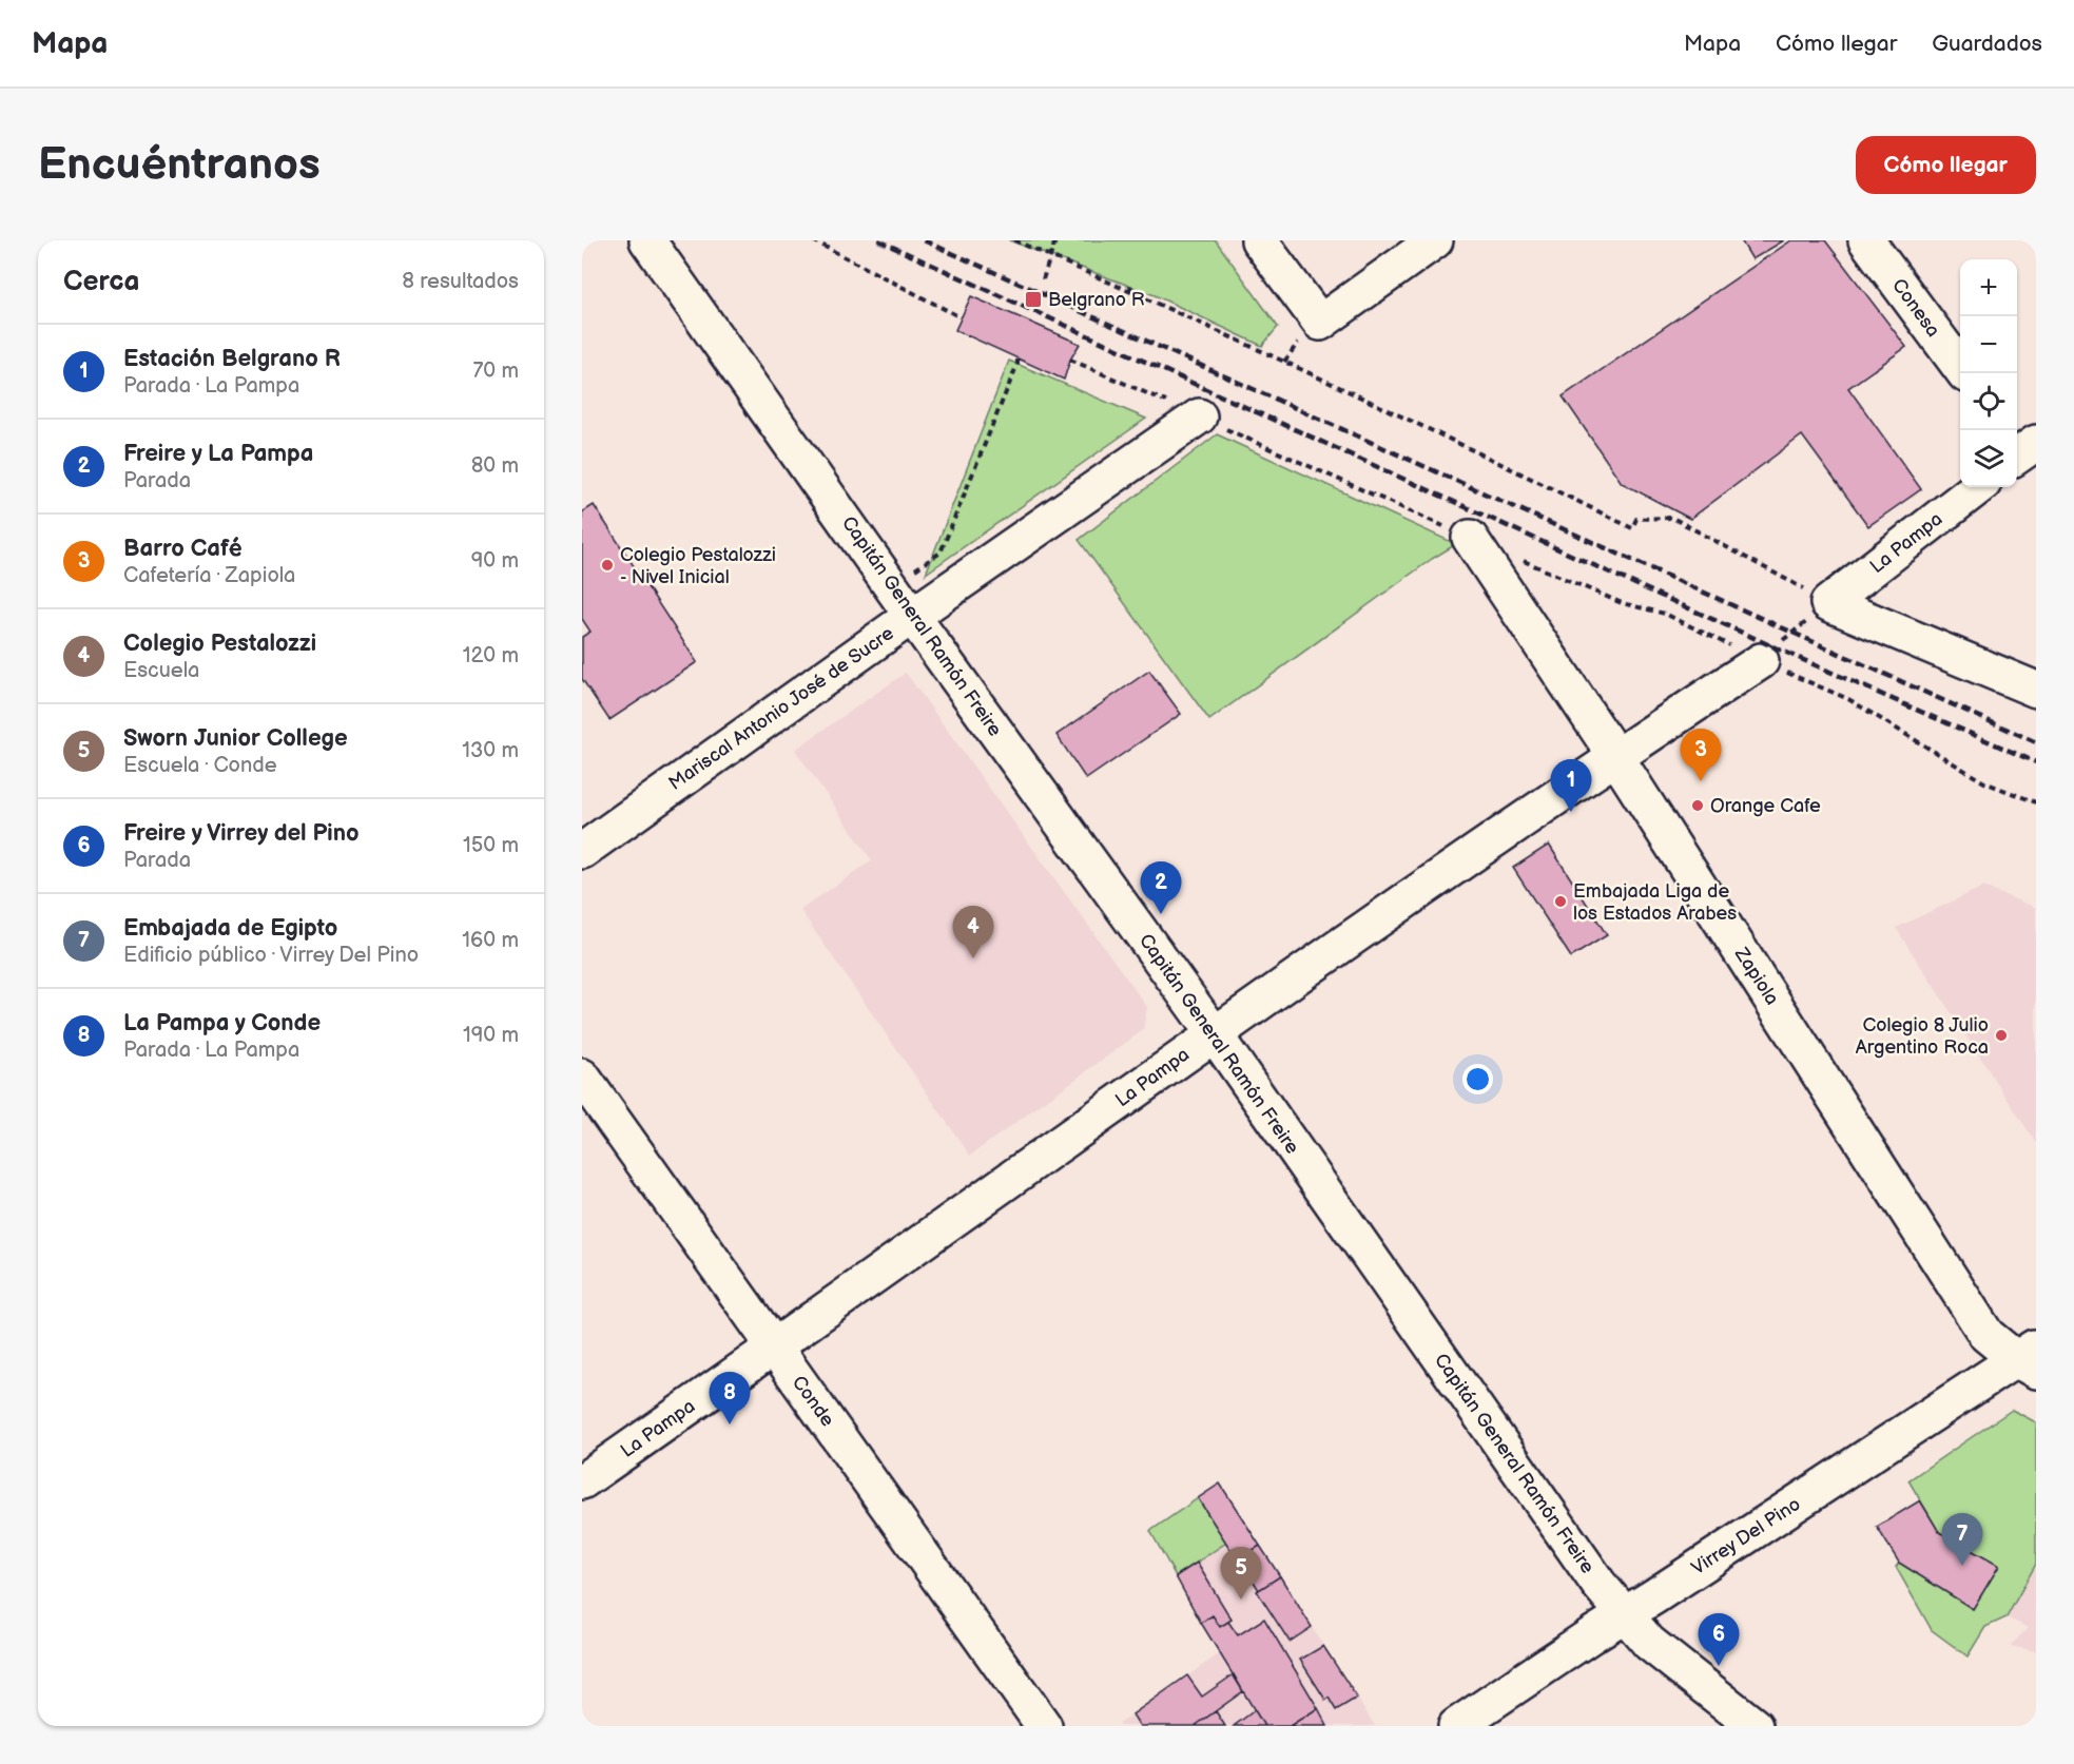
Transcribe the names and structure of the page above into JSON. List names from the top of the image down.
{
  "streets": {
    "street": [
      "Conesa",
      "La Pampa",
      "Capitán General Ramón Freire",
      "Mariscal Antonio José de Sucre",
      "Zapiola",
      "Conde",
      "Virrey Del Pino"
    ]
  },
  "crossings": [
    ["La Pampa", "Capitán General Ramón Freire"],
    ["La Pampa", "Zapiola"],
    ["La Pampa", "Conde"],
    ["Capitán General Ramón Freire", "Mariscal Antonio José de Sucre"],
    ["Capitán General Ramón Freire", "Virrey Del Pino"],
    ["Zapiola", "Virrey Del Pino"]
  ],
  "places": {
    "transit": ["Belgrano R"],
    "other": [
      "Colegio Pestalozzi - Nivel Inicial",
      "Orange Cafe",
      "Embajada Liga de los Estados Arabes",
      "Colegio 8 Julio Argentino Roca"
    ]
  },
  "page": {
    "header": "Mapa",
    "nav": ["Mapa", "Cómo llegar", "Guardados"],
    "buttons": "Cómo llegar",
    "title": "Encuéntranos",
    "heading": ["Cerca", "8 resultados"],
    "map_buttons": ["+", "−"],
    "list": [
      {
        "mark": "1",
        "name": "Estación Belgrano R",
        "note": "Parada · La Pampa",
        "value": "70 m"
      },
      {
        "mark": "2",
        "name": "Freire y La Pampa",
        "note": "Parada",
        "value": "80 m"
      },
      {
        "mark": "3",
        "name": "Barro Café",
        "note": "Cafetería · Zapiola",
        "value": "90 m"
      },
      {
        "mark": "4",
        "name": "Colegio Pestalozzi",
        "note": "Escuela",
        "value": "120 m"
      },
      {
        "mark": "5",
        "name": "Sworn Junior College",
        "note": "Escuela · Conde",
        "value": "130 m"
      },
      {
        "mark": "6",
        "name": "Freire y Virrey del Pino",
        "note": "Parada",
        "value": "150 m"
      },
      {
        "mark": "7",
        "name": "Embajada de Egipto",
        "note": "Edificio público · Virrey Del Pino",
        "value": "160 m"
      },
      {
        "mark": "8",
        "name": "La Pampa y Conde",
        "note": "Parada · La Pampa",
        "value": "190 m"
      }
    ],
    "pins": [
      "3",
      "1",
      "2",
      "4",
      "8",
      "7",
      "5",
      "6"
    ]
  }
}
